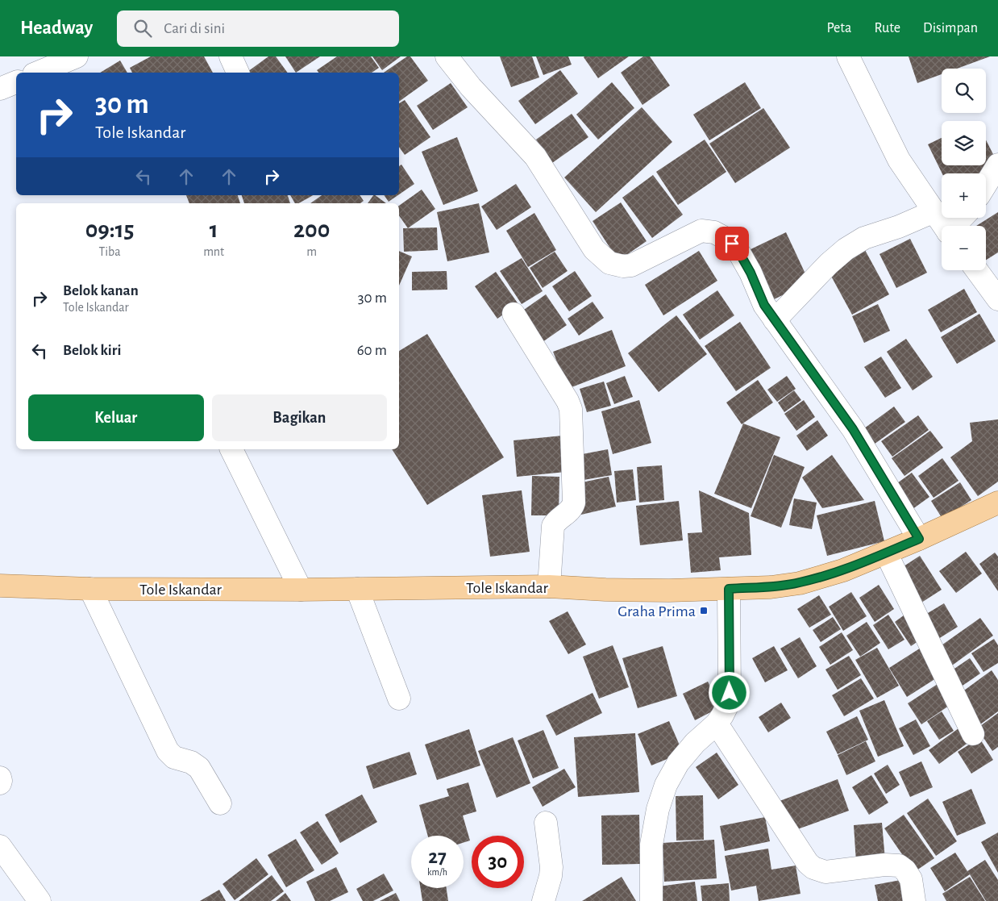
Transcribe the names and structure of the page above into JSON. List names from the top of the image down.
{
  "streets": {
    "main road": ["Tole Iskandar"]
  },
  "places": {
    "transit": ["Graha Prima"]
  },
  "page": {
    "header": "Headway",
    "search": "Cari di sini",
    "nav": ["Peta", "Rute", "Disimpan"],
    "map_buttons": ["+", "−"],
    "turn": ["30 m", "Tole Iskandar"],
    "eta": [
      "09:15",
      "Tiba",
      "1",
      "mnt",
      "200",
      "m"
    ],
    "list": [
      {
        "name": "Belok kanan",
        "note": "Tole Iskandar",
        "value": "30 m"
      },
      {
        "name": "Belok kiri",
        "value": "60 m"
      }
    ],
    "buttons": ["Keluar", "Bagikan"],
    "speed": "27 km/h",
    "limit": "30"
  }
}
